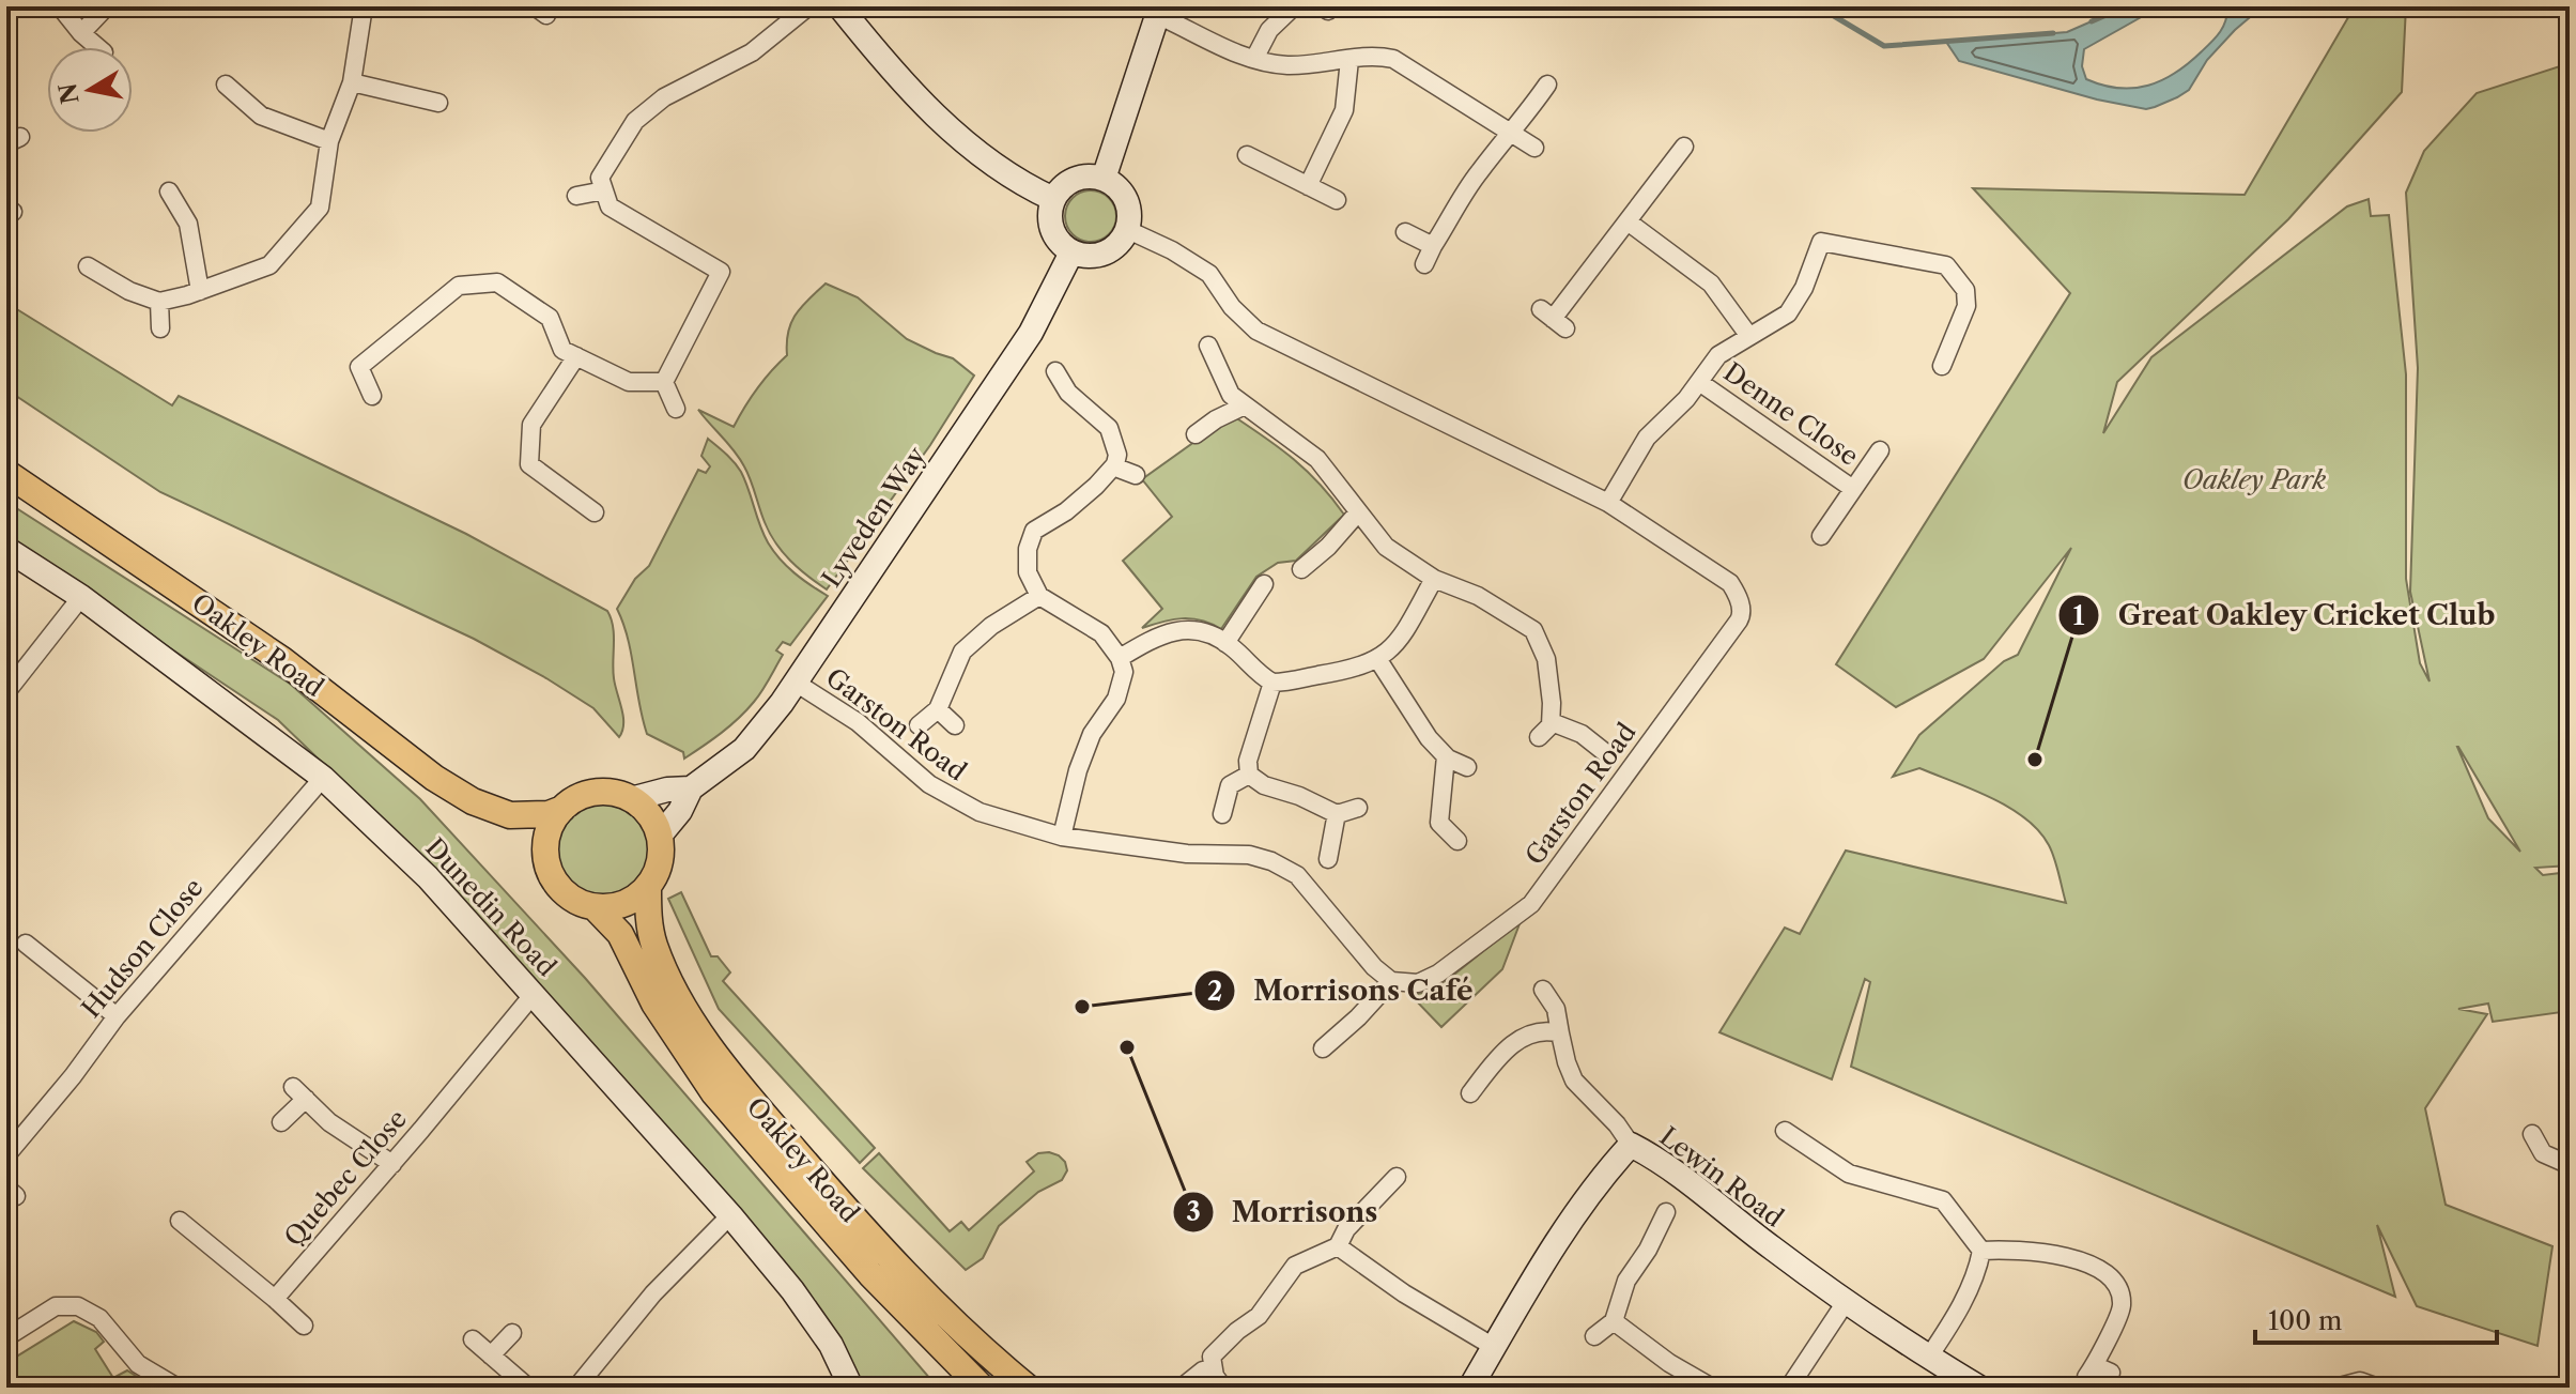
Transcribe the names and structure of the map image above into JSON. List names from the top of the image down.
{
  "streets": {
    "main road": ["Oakley Road"],
    "street": [
      "Denne Close",
      "Lyveden Way",
      "Garston Road",
      "Dunedin Road",
      "Hudson Close",
      "Lewin Road",
      "Quebec Close"
    ]
  },
  "crossings": [
    ["Lyveden Way", "Oakley Road"],
    ["Lyveden Way", "Garston Road"],
    ["Dunedin Road", "Hudson Close"],
    ["Dunedin Road", "Quebec Close"]
  ],
  "parks": ["Oakley Park"],
  "places": ["Great Oakley Cricket Club", "Morrisons Café", "Morrisons"],
  "scale_bar": "100 m",
  "north": "left"
}
